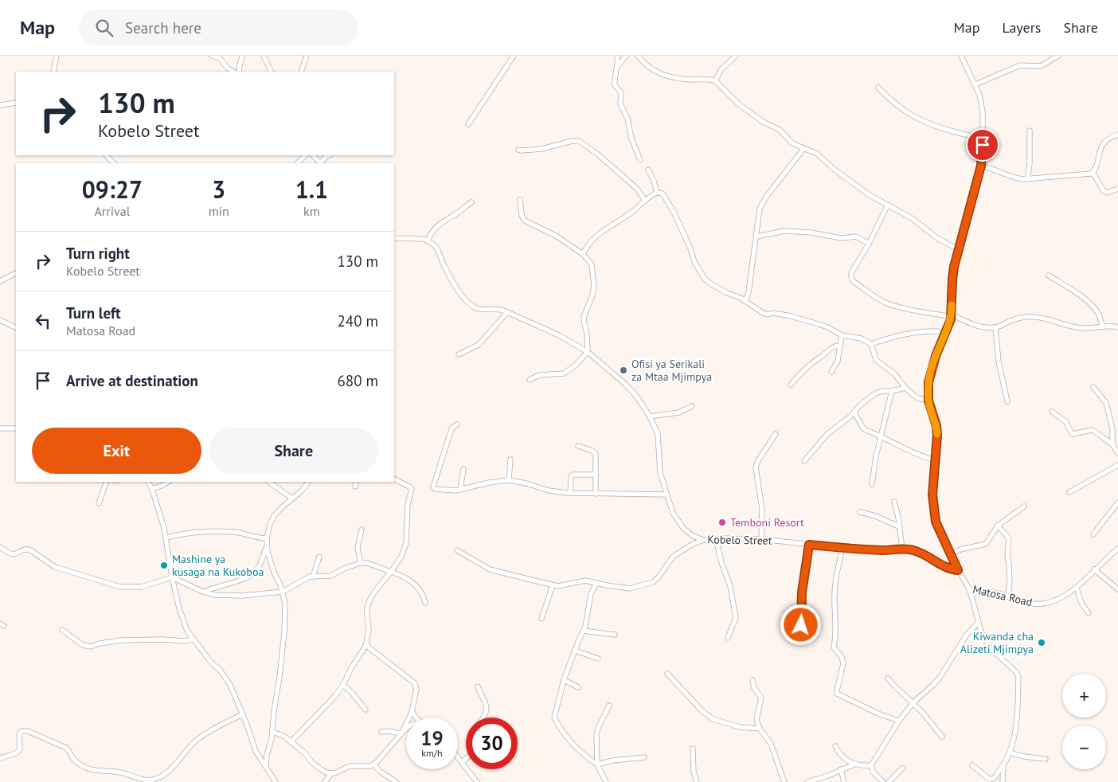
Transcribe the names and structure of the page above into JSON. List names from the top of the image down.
{
  "streets": {
    "street": ["Kobelo Street", "Matosa Road"]
  },
  "crossings": [
    ["Kobelo Street", "Matosa Road"]
  ],
  "places": [
    "Ofisi ya Serikali za Mtaa Mjimpya",
    "Temboni Resort",
    "Mashine ya kusaga na Kukoboa",
    "Kiwanda cha Alizeti Mjimpya"
  ],
  "page": {
    "header": "Map",
    "search": "Search here",
    "nav": ["Map", "Layers", "Share"],
    "turn": ["130 m", "Kobelo Street"],
    "eta": [
      "09:27",
      "Arrival",
      "3",
      "min",
      "1.1",
      "km"
    ],
    "list": [
      {
        "name": "Turn right",
        "note": "Kobelo Street",
        "value": "130 m"
      },
      {
        "name": "Turn left",
        "note": "Matosa Road",
        "value": "240 m"
      },
      {
        "name": "Arrive at destination",
        "value": "680 m"
      }
    ],
    "buttons": ["Exit", "Share"],
    "map_buttons": ["+", "−"],
    "speed": "19 km/h",
    "limit": "30"
  }
}
